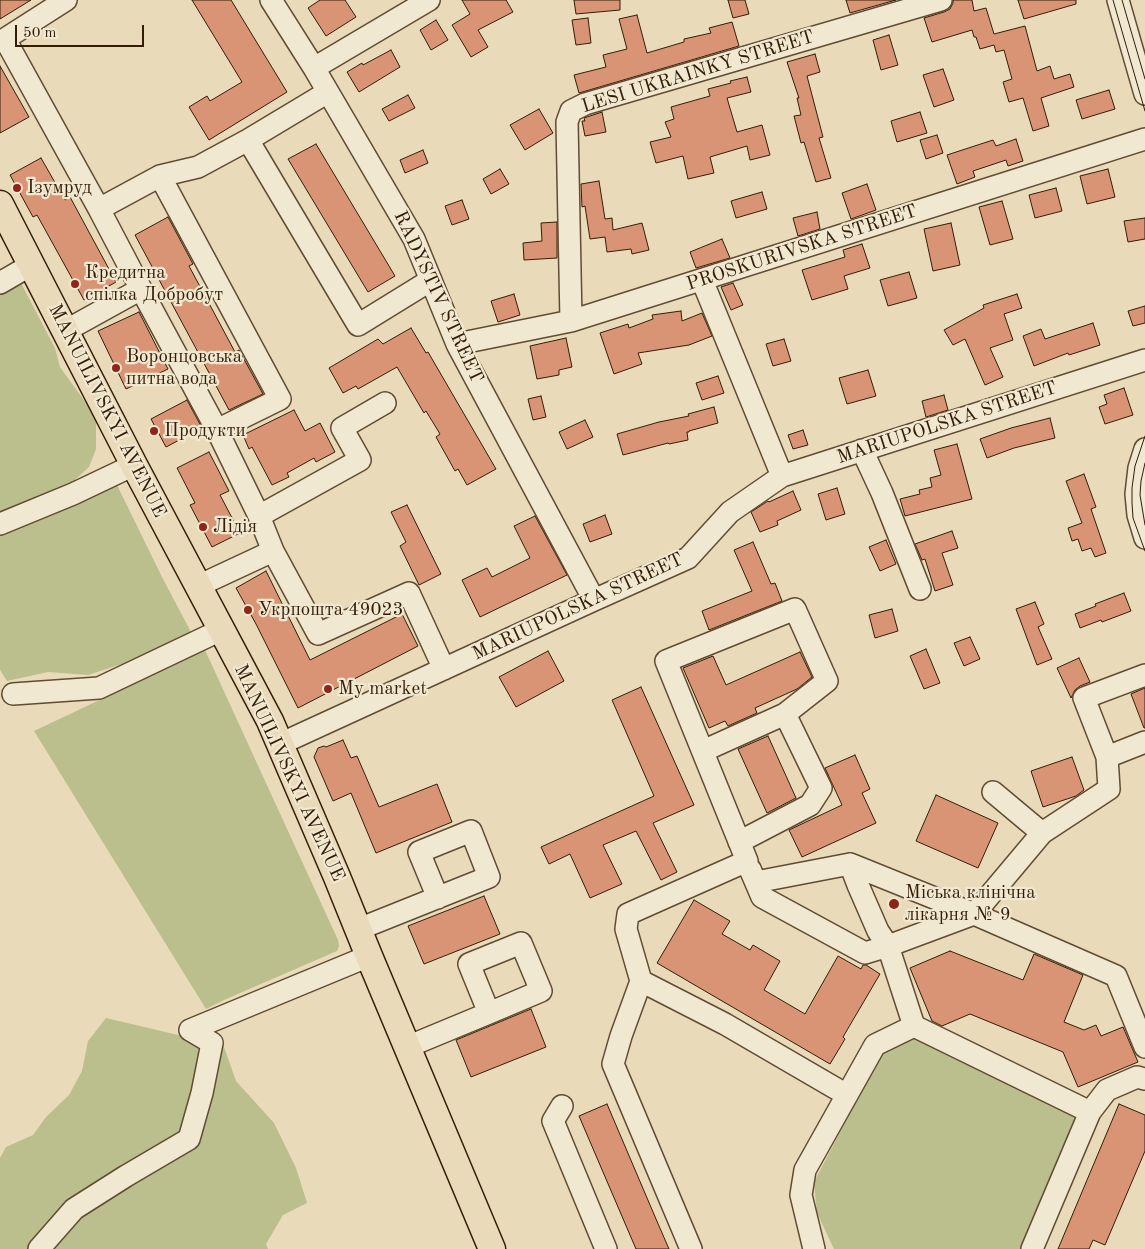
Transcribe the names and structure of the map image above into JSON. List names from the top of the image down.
{
  "streets": {
    "main road": ["MANUILIVSKYI AVENUE"],
    "street": [
      "LESI UKRAINKY STREET",
      "PROSKURIVSKA STREET",
      "RADYSTIV STREET",
      "MARIUPOLSKA STREET"
    ]
  },
  "crossings": [
    ["LESI UKRAINKY STREET", "PROSKURIVSKA STREET"],
    ["PROSKURIVSKA STREET", "RADYSTIV STREET"],
    ["RADYSTIV STREET", "MARIUPOLSKA STREET"],
    ["MANUILIVSKYI AVENUE", "MARIUPOLSKA STREET"]
  ],
  "places": [
    "Ізумруд",
    "Кредитна спілка Добробут",
    "Воронцовська питна вода",
    "Продукти",
    "Лідія",
    "Укрпошта 49023",
    "My market",
    "Міська клінічна лікарня № 9"
  ],
  "scale_bar": "50 m"
}
